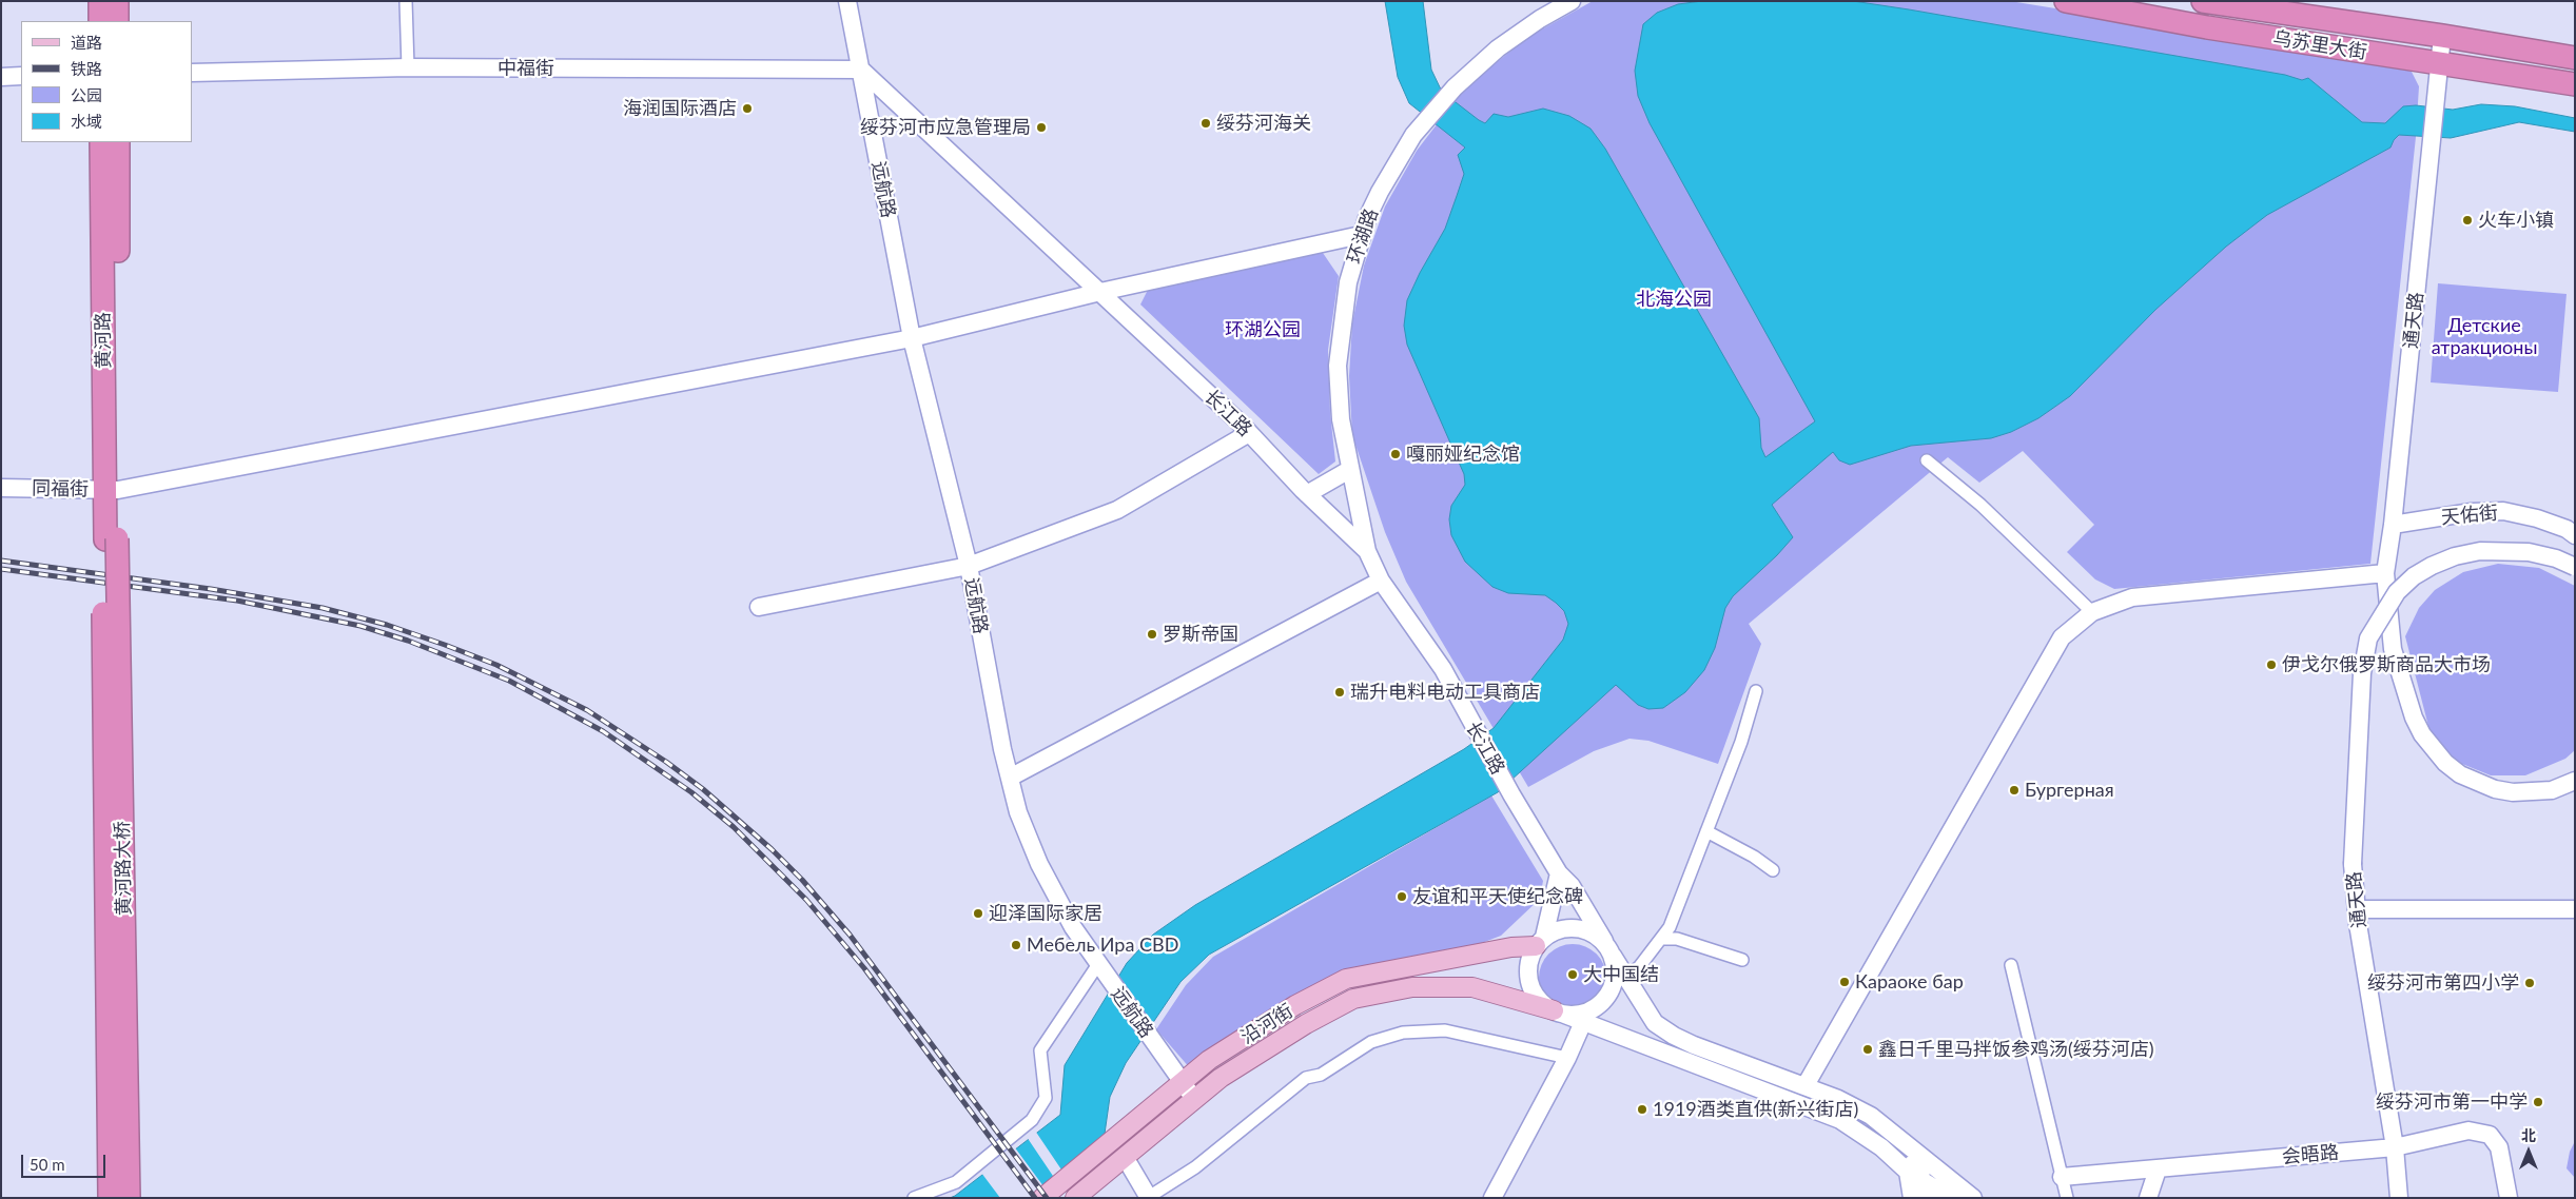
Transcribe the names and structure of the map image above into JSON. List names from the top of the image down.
{
  "streets": {
    "highway": ["乌苏里大街", "黄河路", "黄河路大桥"],
    "main road": ["沿河街"],
    "street": [
      "中福街",
      "远航路",
      "环湖路",
      "通天路",
      "长江路",
      "同福街",
      "天佑街",
      "会晤路"
    ]
  },
  "crossings": [
    ["乌苏里大街", "通天路"],
    ["中福街", "远航路"],
    ["中福街", "长江路"],
    ["远航路", "长江路"],
    ["远航路", "同福街"],
    ["远航路", "沿河街"],
    ["环湖路", "长江路"],
    ["环湖路", "同福街"],
    ["通天路", "天佑街"],
    ["通天路", "会晤路"],
    ["黄河路", "同福街"],
    ["黄河路", "黄河路大桥"],
    ["长江路", "同福街"],
    ["长江路", "沿河街"]
  ],
  "parks": ["北海公园", "Детские атракционы", "环湖公园"],
  "places": [
    "海润国际酒店",
    "绥芬河海关",
    "绥芬河市应急管理局",
    "火车小镇",
    "嘎丽娅纪念馆",
    "罗斯帝国",
    "伊戈尔俄罗斯商品大市场",
    "瑞升电料电动工具商店",
    "Бургерная",
    "友谊和平天使纪念碑",
    "迎泽国际家居",
    "Мебель Ира CBD",
    "大中国结",
    "Караоке бар",
    "绥芬河市第四小学",
    "鑫日千里马拌饭参鸡汤(绥芬河店)",
    "绥芬河市第一中学",
    "1919酒类直供(新兴街店)"
  ],
  "legend": [
    "道路",
    "铁路",
    "公园",
    "水域"
  ],
  "scale_bar": "50 m",
  "north": "top"
}
